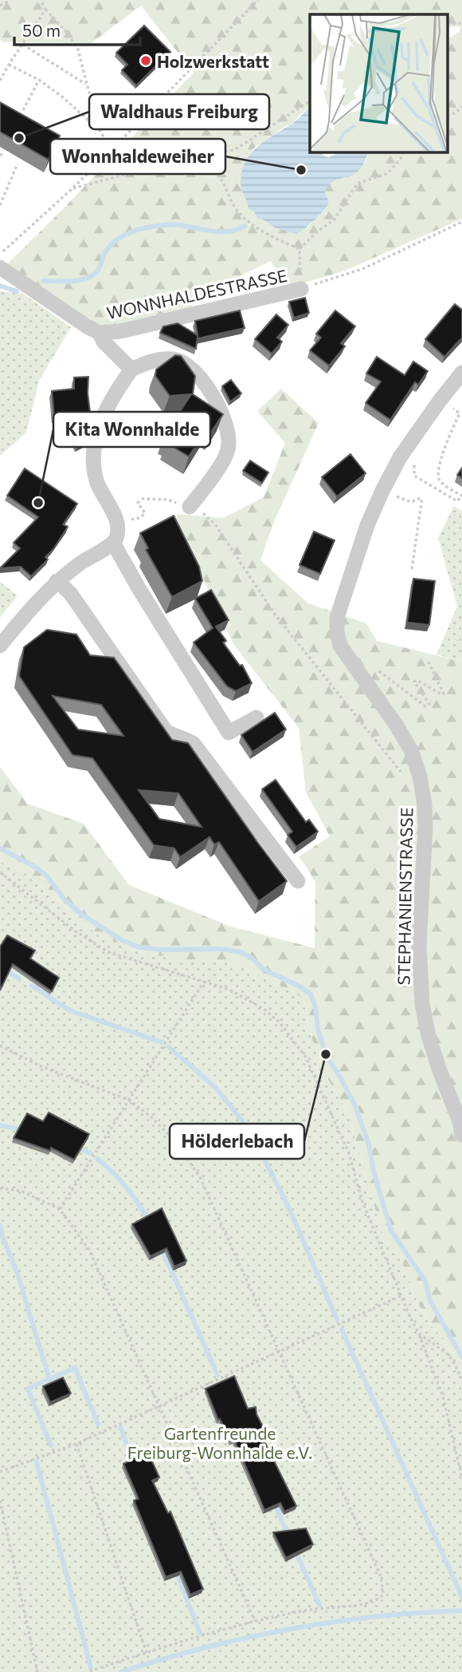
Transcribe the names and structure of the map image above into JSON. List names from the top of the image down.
{
  "streets": {
    "street": ["WONNHALDESTRASSE", "STEPHANIENSTRASSE"]
  },
  "parks": ["Gartenfreunde Freiburg-Wonnhalde e.V."],
  "places": [
    "Holzwerkstatt",
    "Waldhaus Freiburg",
    "Wonnhaldeweiher",
    "Kita Wonnhalde",
    "Hölderlebach"
  ],
  "scale_bar": "50 m"
}
